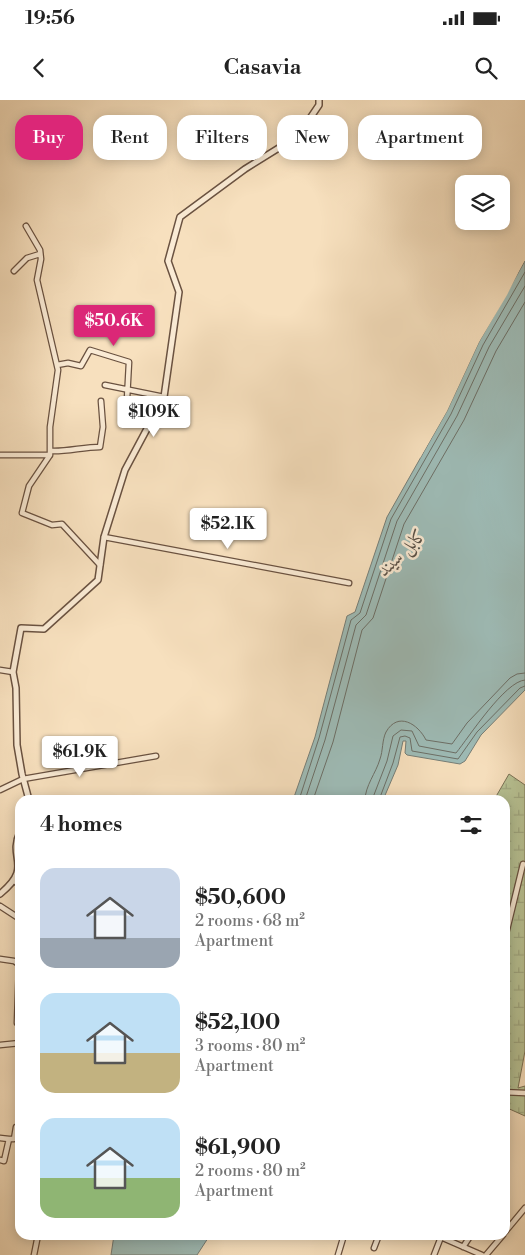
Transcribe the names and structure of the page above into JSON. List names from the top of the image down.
{
  "water": ["کابل سيند"],
  "page": {
    "status": "19:56",
    "header": "Casavia",
    "chip": [
      "Buy",
      "Rent",
      "Filters",
      "New",
      "Apartment"
    ],
    "price": [
      "$50.6K",
      "$109K",
      "$52.1K",
      "$61.9K"
    ],
    "heading": "4 homes",
    "list": [
      {
        "name": "$50,600",
        "note": "2 rooms · 68 m² · Apartment"
      },
      {
        "name": "$52,100",
        "note": "3 rooms · 80 m² · Apartment"
      },
      {
        "name": "$61,900",
        "note": "2 rooms · 80 m² · Apartment"
      }
    ]
  }
}
